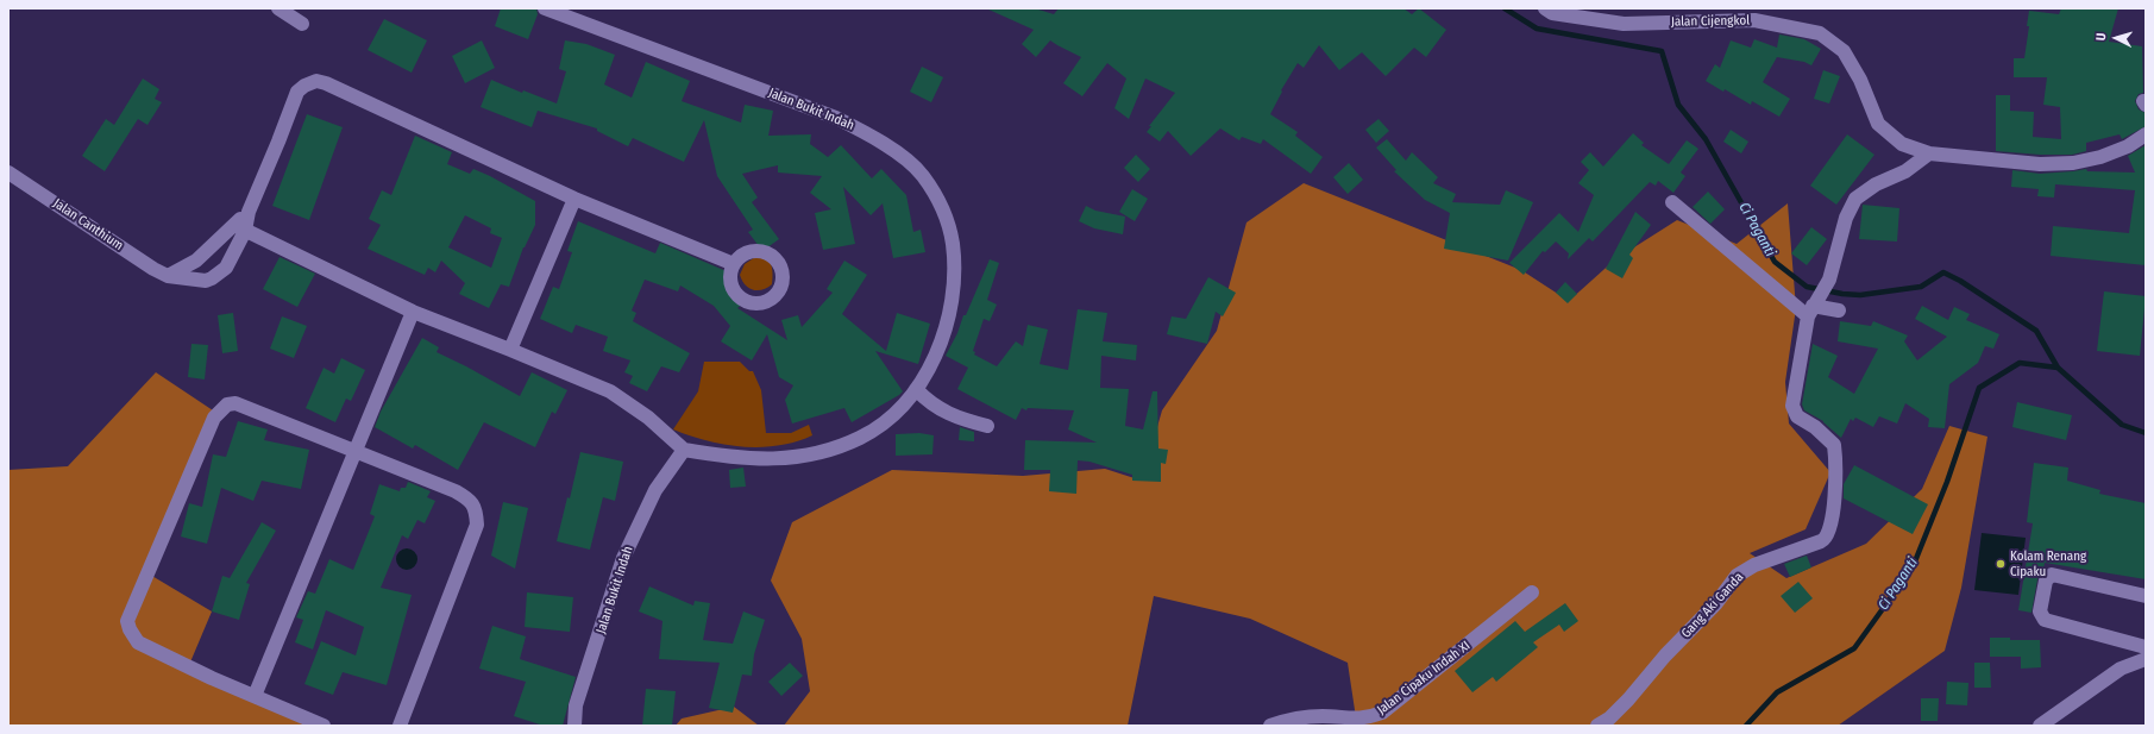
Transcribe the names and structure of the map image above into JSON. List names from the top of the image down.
{
  "streets": {
    "street": [
      "Jalan Cijengkol",
      "Jalan Bukit Indah",
      "Jalan Canthium",
      "Gang Aki Ganda",
      "Jalan Cipaku Indah XI"
    ]
  },
  "water": ["Ci Paganti"],
  "places": ["Kolam Renang Cipaku"],
  "north": "left"
}
